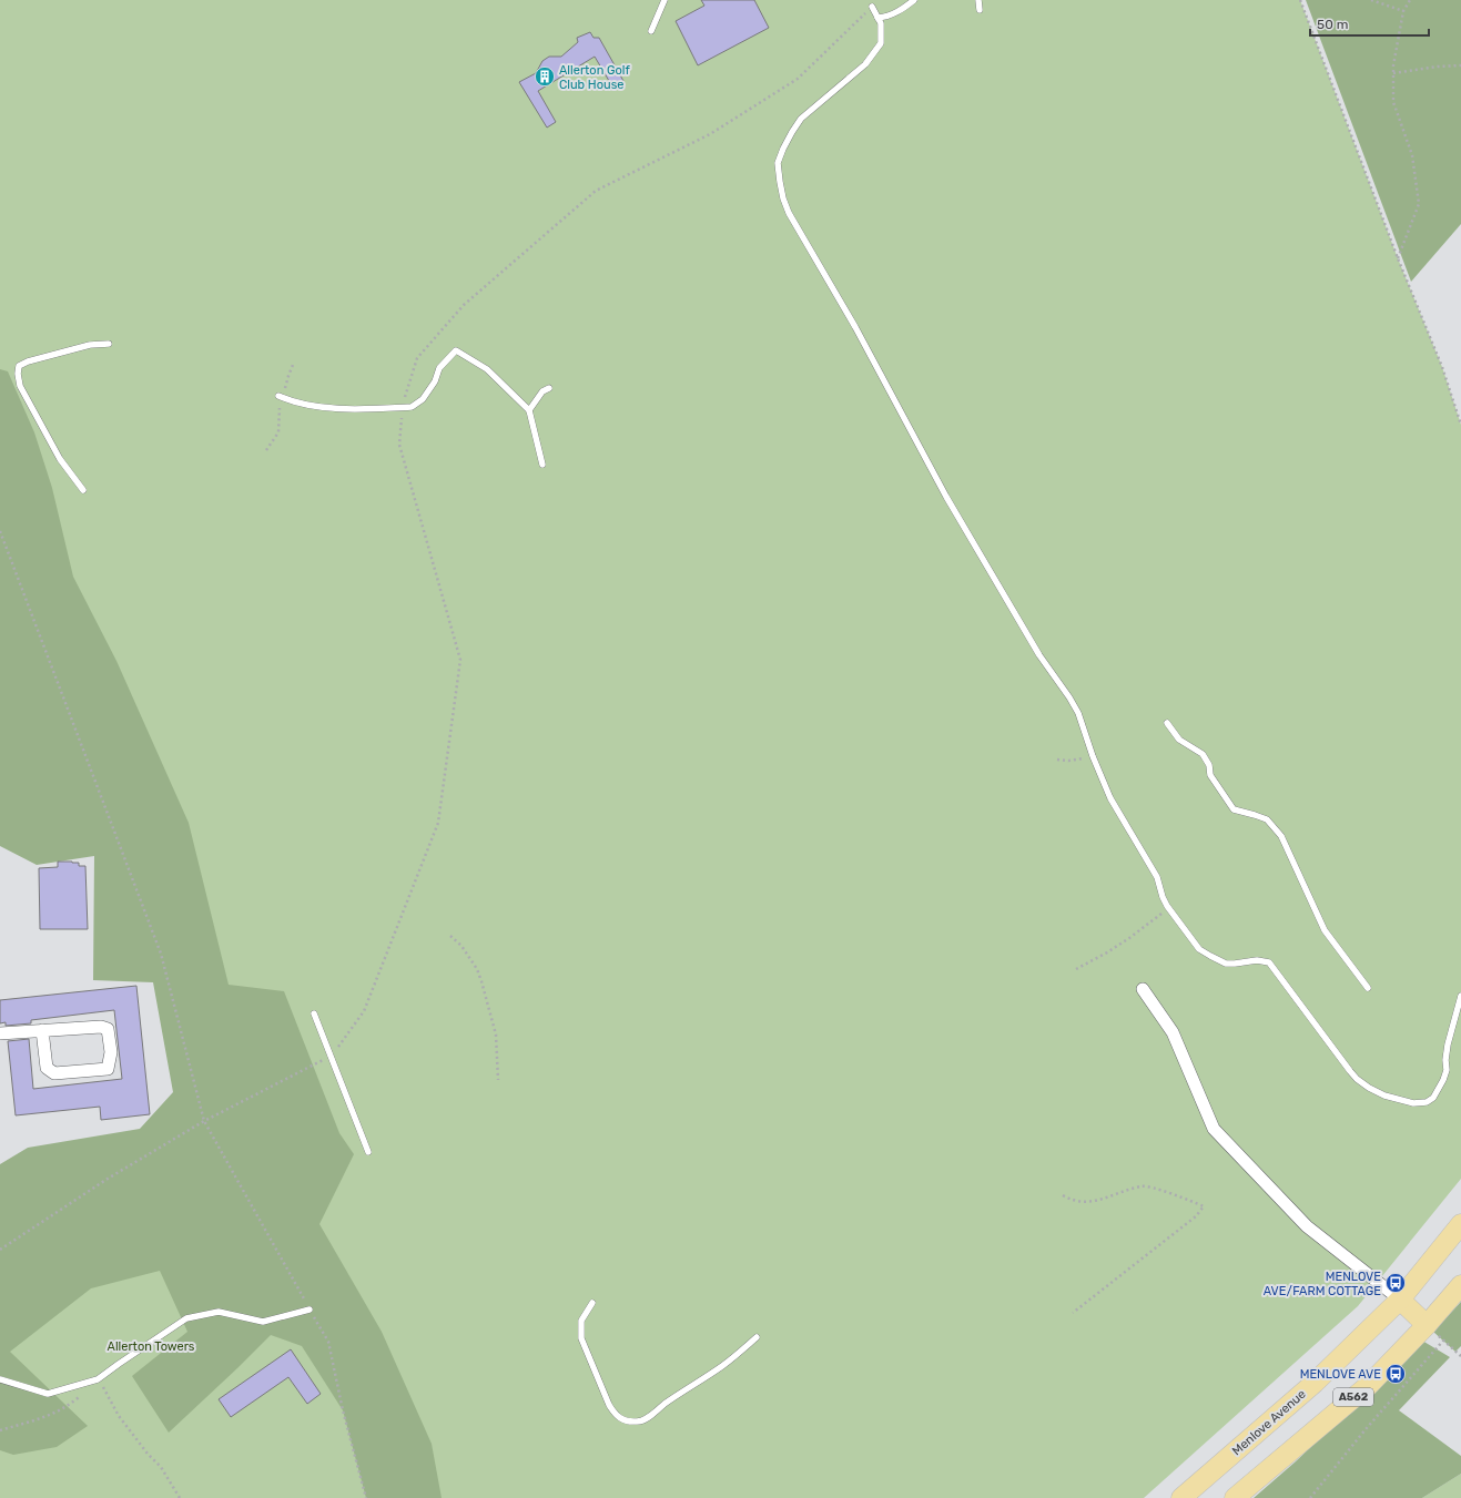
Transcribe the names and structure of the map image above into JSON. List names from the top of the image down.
{
  "streets": {
    "highway": ["A562", "Menlove Avenue"]
  },
  "parks": ["Allerton Towers"],
  "places": {
    "building": ["Allerton Golf Club House"],
    "bus stop": ["MENLOVE AVE/FARM COTTAGE", "MENLOVE AVE"]
  },
  "scale_bar": "50 m"
}
